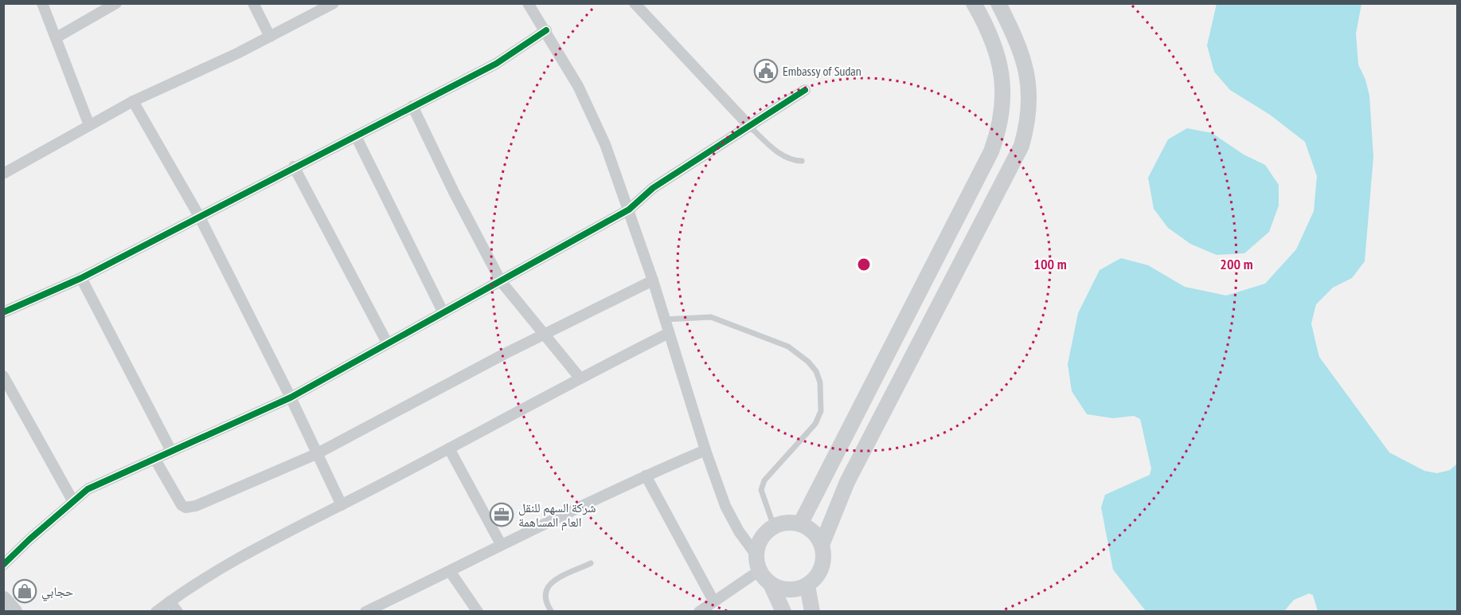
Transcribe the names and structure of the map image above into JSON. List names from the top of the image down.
{
  "places": {
    "public building": ["Embassy of Sudan"],
    "office": ["شركة السهم للنقل العام المساهمة"],
    "shop": ["حجابي"]
  },
  "rings": ["100 m", "200 m"]
}
